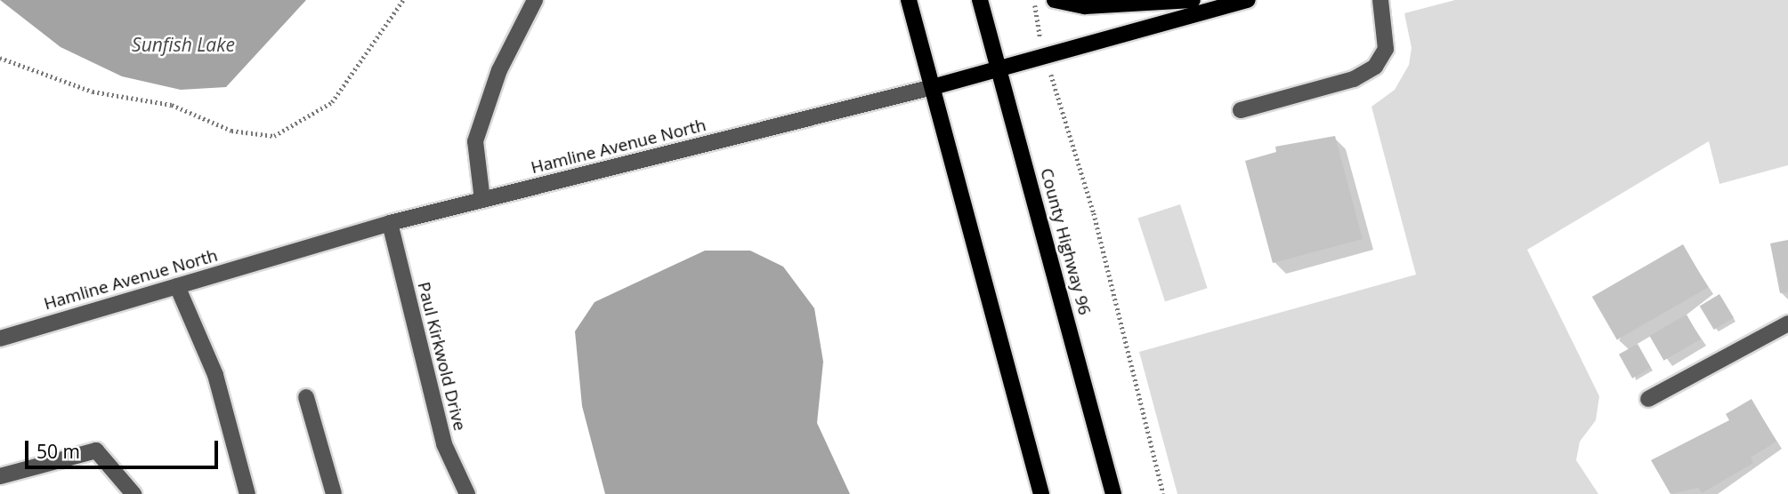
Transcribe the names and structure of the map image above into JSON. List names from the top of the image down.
{
  "streets": {
    "main road": ["Hamline Avenue North", "County Highway 96"],
    "street": ["Paul Kirkwold Drive"]
  },
  "crossings": [
    ["Hamline Avenue North", "County Highway 96"],
    ["Hamline Avenue North", "Paul Kirkwold Drive"]
  ],
  "water": ["Sunfish Lake"],
  "scale_bar": "50 m"
}
